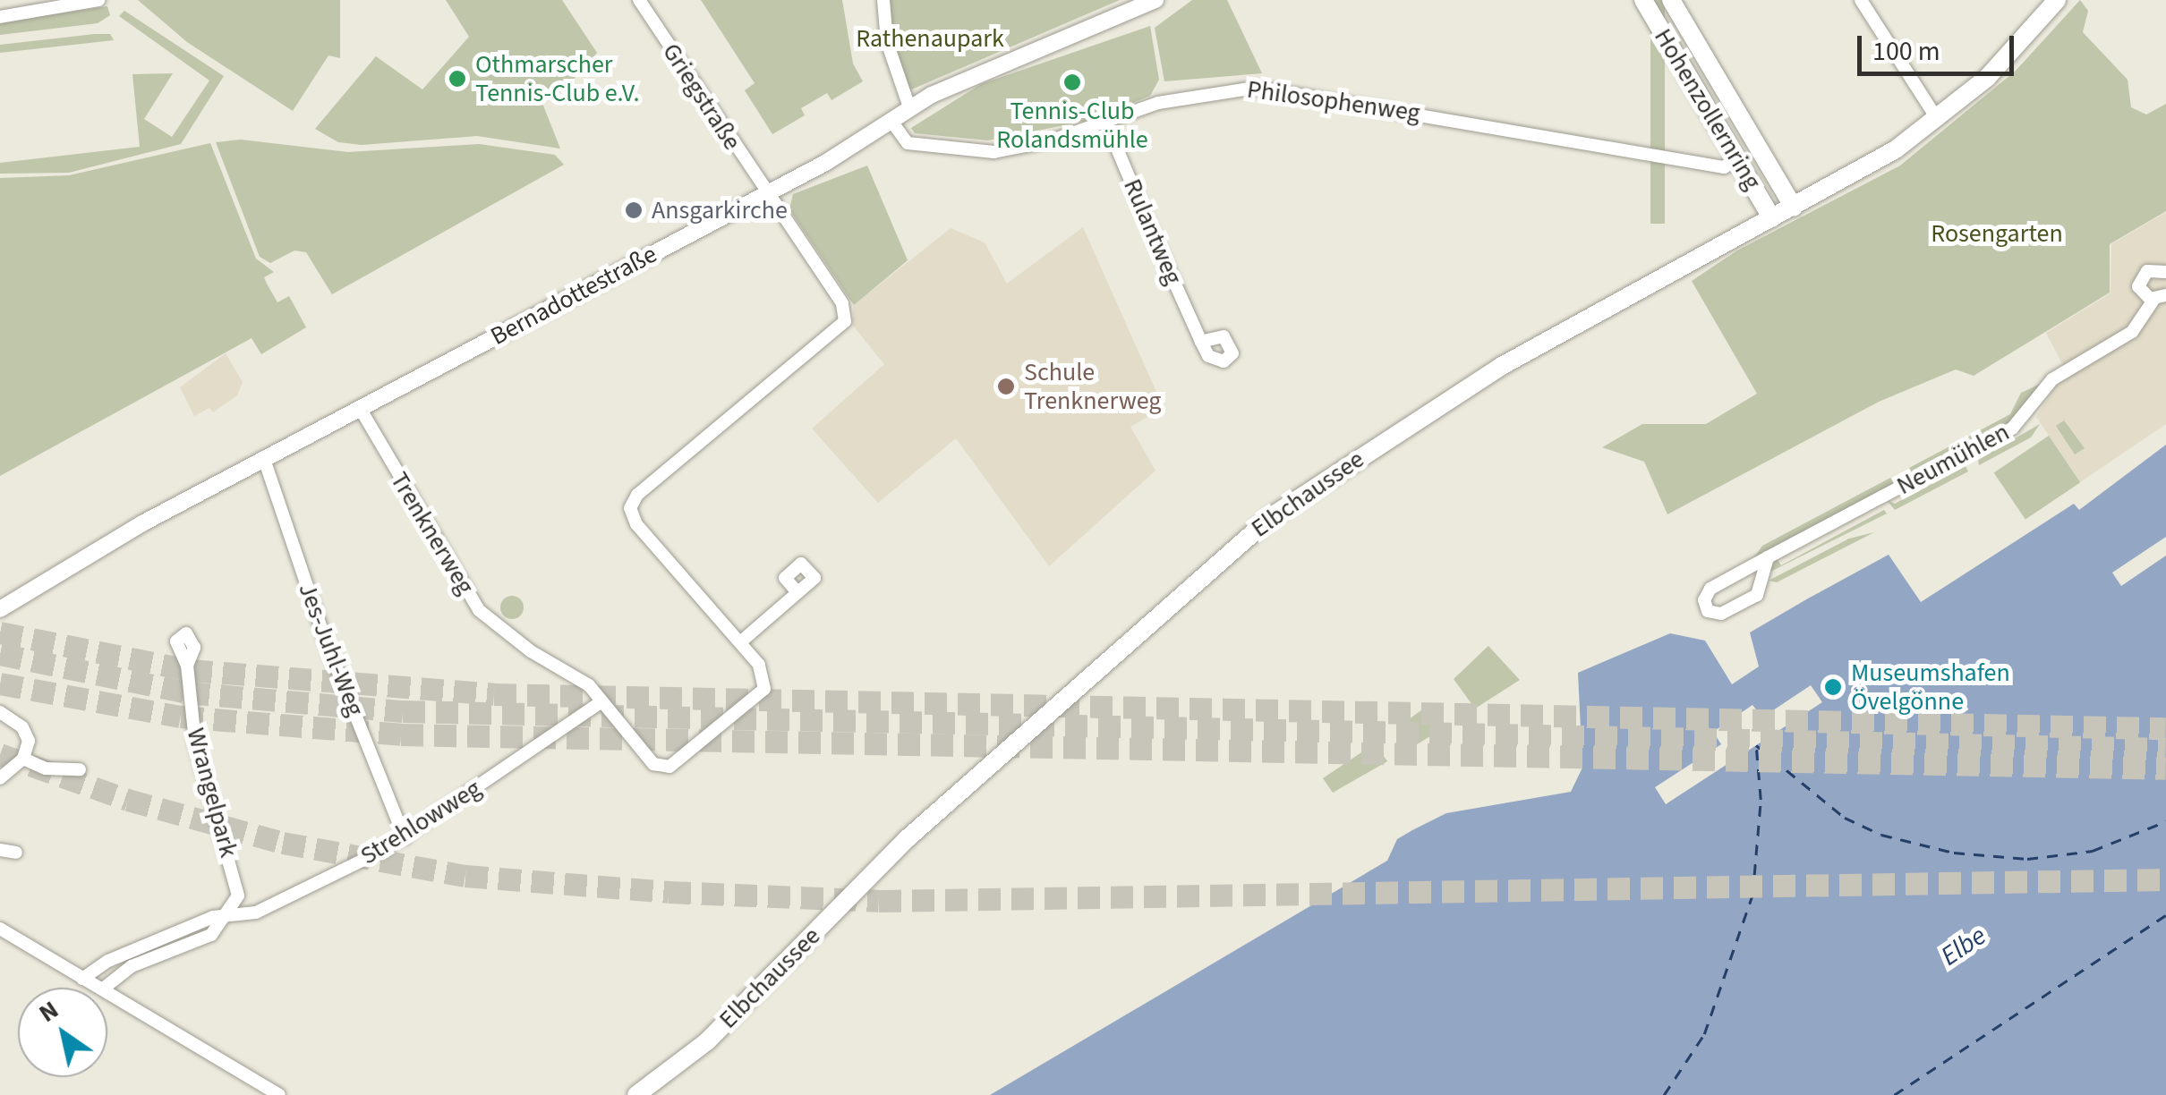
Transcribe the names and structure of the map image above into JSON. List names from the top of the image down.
{
  "streets": {
    "main road": ["Hohenzollernring", "Elbchaussee"],
    "street": [
      "Griegstraße",
      "Philosophenweg",
      "Rulantweg",
      "Bernadottestraße",
      "Neumühlen",
      "Trenknerweg",
      "Jes-Juhl-Weg",
      "Wrangelpark",
      "Strehlowweg"
    ]
  },
  "crossings": [
    ["Griegstraße", "Bernadottestraße"],
    ["Griegstraße", "Trenknerweg"],
    ["Philosophenweg", "Hohenzollernring"],
    ["Philosophenweg", "Rulantweg"],
    ["Philosophenweg", "Bernadottestraße"],
    ["Hohenzollernring", "Elbchaussee"],
    ["Bernadottestraße", "Trenknerweg"],
    ["Bernadottestraße", "Jes-Juhl-Weg"],
    ["Trenknerweg", "Strehlowweg"],
    ["Jes-Juhl-Weg", "Strehlowweg"],
    ["Wrangelpark", "Strehlowweg"]
  ],
  "water": ["Elbe"],
  "parks": ["Rathenaupark", "Rosengarten"],
  "places": [
    "Othmarscher Tennis-Club e.V.",
    "Tennis-Club Rolandsmühle",
    "Ansgarkirche",
    "Schule Trenknerweg",
    "Museumshafen Övelgönne"
  ],
  "scale_bar": "100 m",
  "north": "top left"
}
